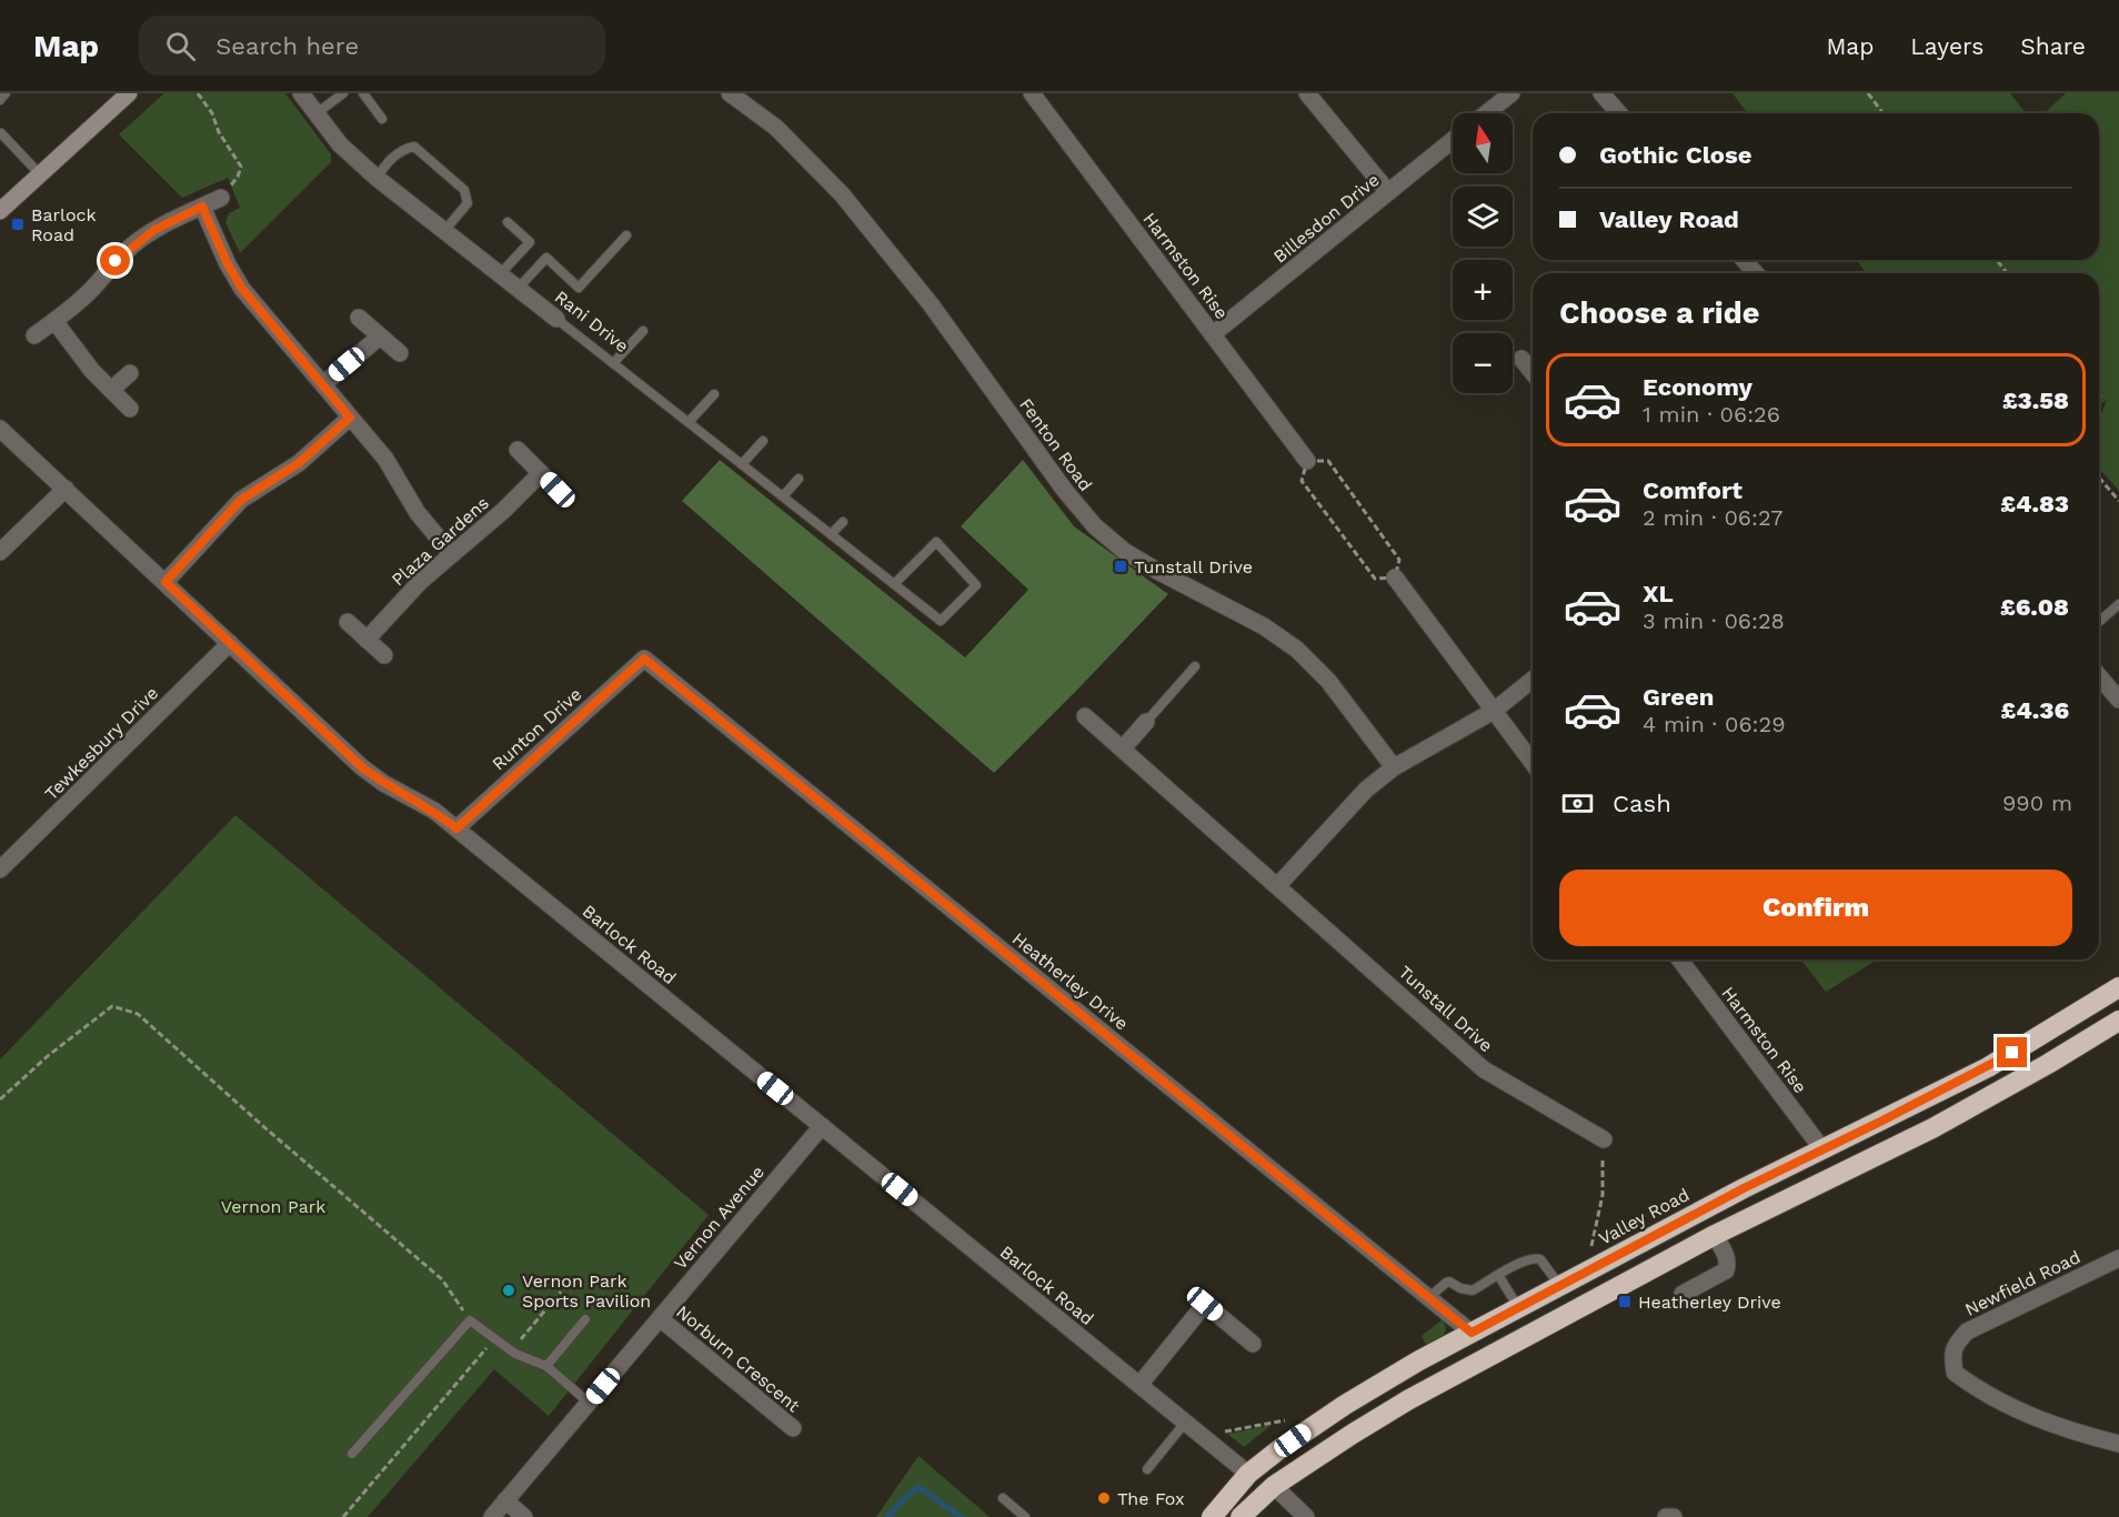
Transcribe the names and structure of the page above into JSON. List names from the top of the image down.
{
  "streets": {
    "highway": ["Valley Road"],
    "street": [
      "Billesdon Drive",
      "Harmston Rise",
      "Rani Drive",
      "Fenton Road",
      "Plaza Gardens",
      "Runton Drive",
      "Tewkesbury Drive",
      "Barlock Road",
      "Heatherley Drive",
      "Tunstall Drive",
      "Vernon Avenue",
      "Newfield Road",
      "Norburn Crescent"
    ]
  },
  "crossings": [
    ["Billesdon Drive", "Harmston Rise"],
    ["Harmston Rise", "Valley Road"],
    ["Runton Drive", "Barlock Road"],
    ["Runton Drive", "Heatherley Drive"],
    ["Tewkesbury Drive", "Barlock Road"],
    ["Barlock Road", "Valley Road"],
    ["Barlock Road", "Vernon Avenue"],
    ["Heatherley Drive", "Valley Road"],
    ["Vernon Avenue", "Norburn Crescent"]
  ],
  "parks": ["Vernon Park"],
  "places": {
    "transit": ["Barlock Road", "Tunstall Drive", "Heatherley Drive"],
    "other": ["Vernon Park Sports Pavilion", "The Fox"]
  },
  "north": "top",
  "page": {
    "header": "Map",
    "search": "Search here",
    "nav": ["Map", "Layers", "Share"],
    "map_buttons": ["+", "−"],
    "banner": ["Gothic Close", "Valley Road"],
    "heading": "Choose a ride",
    "list": [
      {
        "name": "Economy",
        "note": "1 min · 06:26",
        "value": "£3.58"
      },
      {
        "name": "Comfort",
        "note": "2 min · 06:27",
        "value": "£4.83"
      },
      {
        "name": "XL",
        "note": "3 min · 06:28",
        "value": "£6.08"
      },
      {
        "name": "Green",
        "note": "4 min · 06:29",
        "value": "£4.36"
      }
    ],
    "pay": ["Cash", "990 m"],
    "buttons": "Confirm"
  }
}
